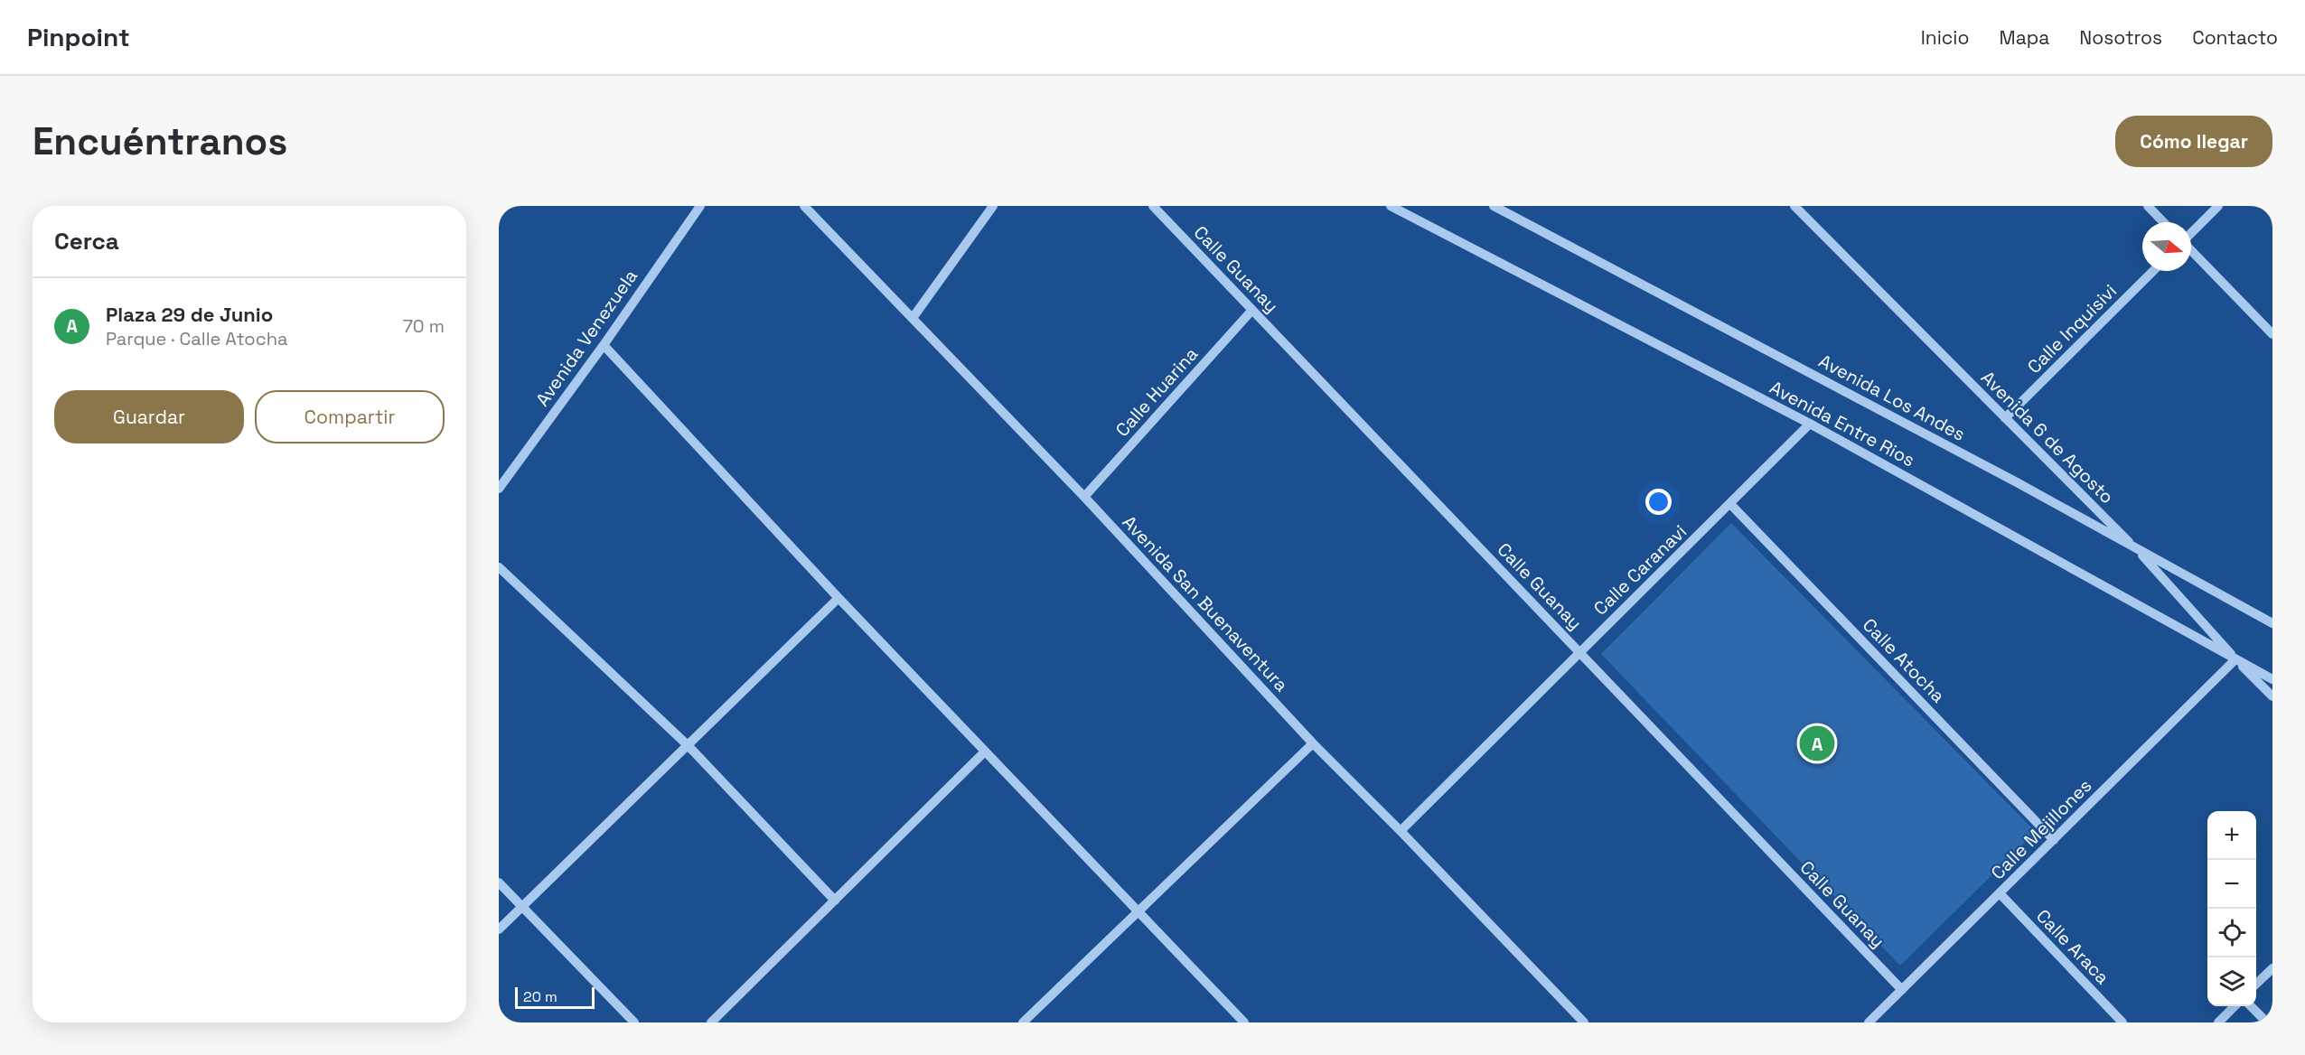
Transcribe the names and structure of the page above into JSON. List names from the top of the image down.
{
  "streets": {
    "street": [
      "Calle Guanay",
      "Calle Inquisivi",
      "Avenida Venezuela",
      "Calle Huarina",
      "Avenida Los Andes",
      "Avenida Entre Rios",
      "Avenida 6 de Agosto",
      "Calle Caranavi",
      "Avenida San Buenaventura",
      "Calle Atocha",
      "Calle Mejillones",
      "Calle Araca"
    ]
  },
  "crossings": [
    ["Calle Guanay", "Calle Huarina"],
    ["Calle Guanay", "Calle Caranavi"],
    ["Calle Guanay", "Calle Mejillones"],
    ["Calle Inquisivi", "Avenida 6 de Agosto"],
    ["Calle Huarina", "Avenida San Buenaventura"],
    ["Avenida Los Andes", "Avenida 6 de Agosto"],
    ["Avenida Entre Rios", "Avenida 6 de Agosto"],
    ["Avenida Entre Rios", "Calle Caranavi"],
    ["Avenida Entre Rios", "Calle Mejillones"],
    ["Avenida 6 de Agosto", "Calle Mejillones"],
    ["Calle Caranavi", "Avenida San Buenaventura"],
    ["Calle Caranavi", "Calle Atocha"],
    ["Calle Atocha", "Calle Mejillones"],
    ["Calle Mejillones", "Calle Araca"]
  ],
  "scale_bar": "20 m",
  "north": "right",
  "page": {
    "header": "Pinpoint",
    "nav": [
      "Inicio",
      "Mapa",
      "Nosotros",
      "Contacto"
    ],
    "buttons": [
      "Cómo llegar",
      ["Guardar", "Compartir"]
    ],
    "title": "Encuéntranos",
    "heading": "Cerca",
    "list": [
      {
        "mark": "A",
        "name": "Plaza 29 de Junio",
        "note": "Parque · Calle Atocha",
        "value": "70 m"
      }
    ],
    "pins": "A",
    "map_buttons": ["+", "−"],
    "scale": "20 m"
  }
}
